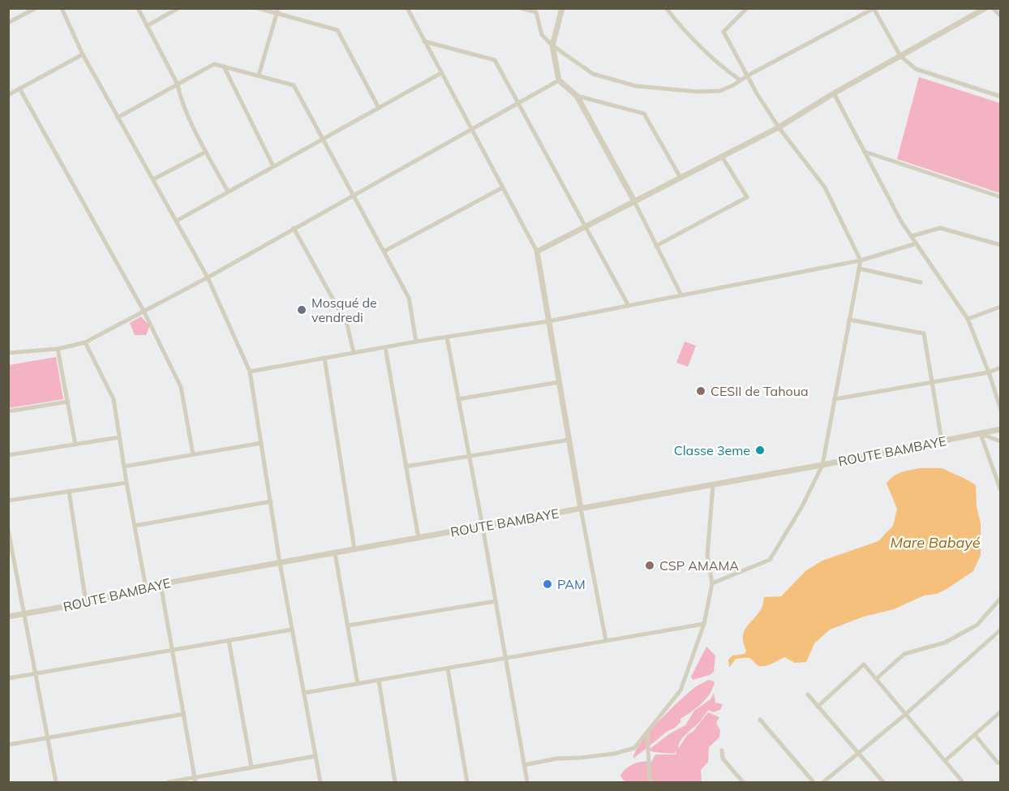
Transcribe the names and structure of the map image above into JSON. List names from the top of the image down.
{
  "streets": {
    "street": ["ROUTE BAMBAYE"]
  },
  "water": ["Mare Babayé"],
  "places": [
    "Mosqué de vendredi",
    "CESII de Tahoua",
    "Classe 3eme",
    "CSP AMAMA",
    "PAM"
  ]
}
